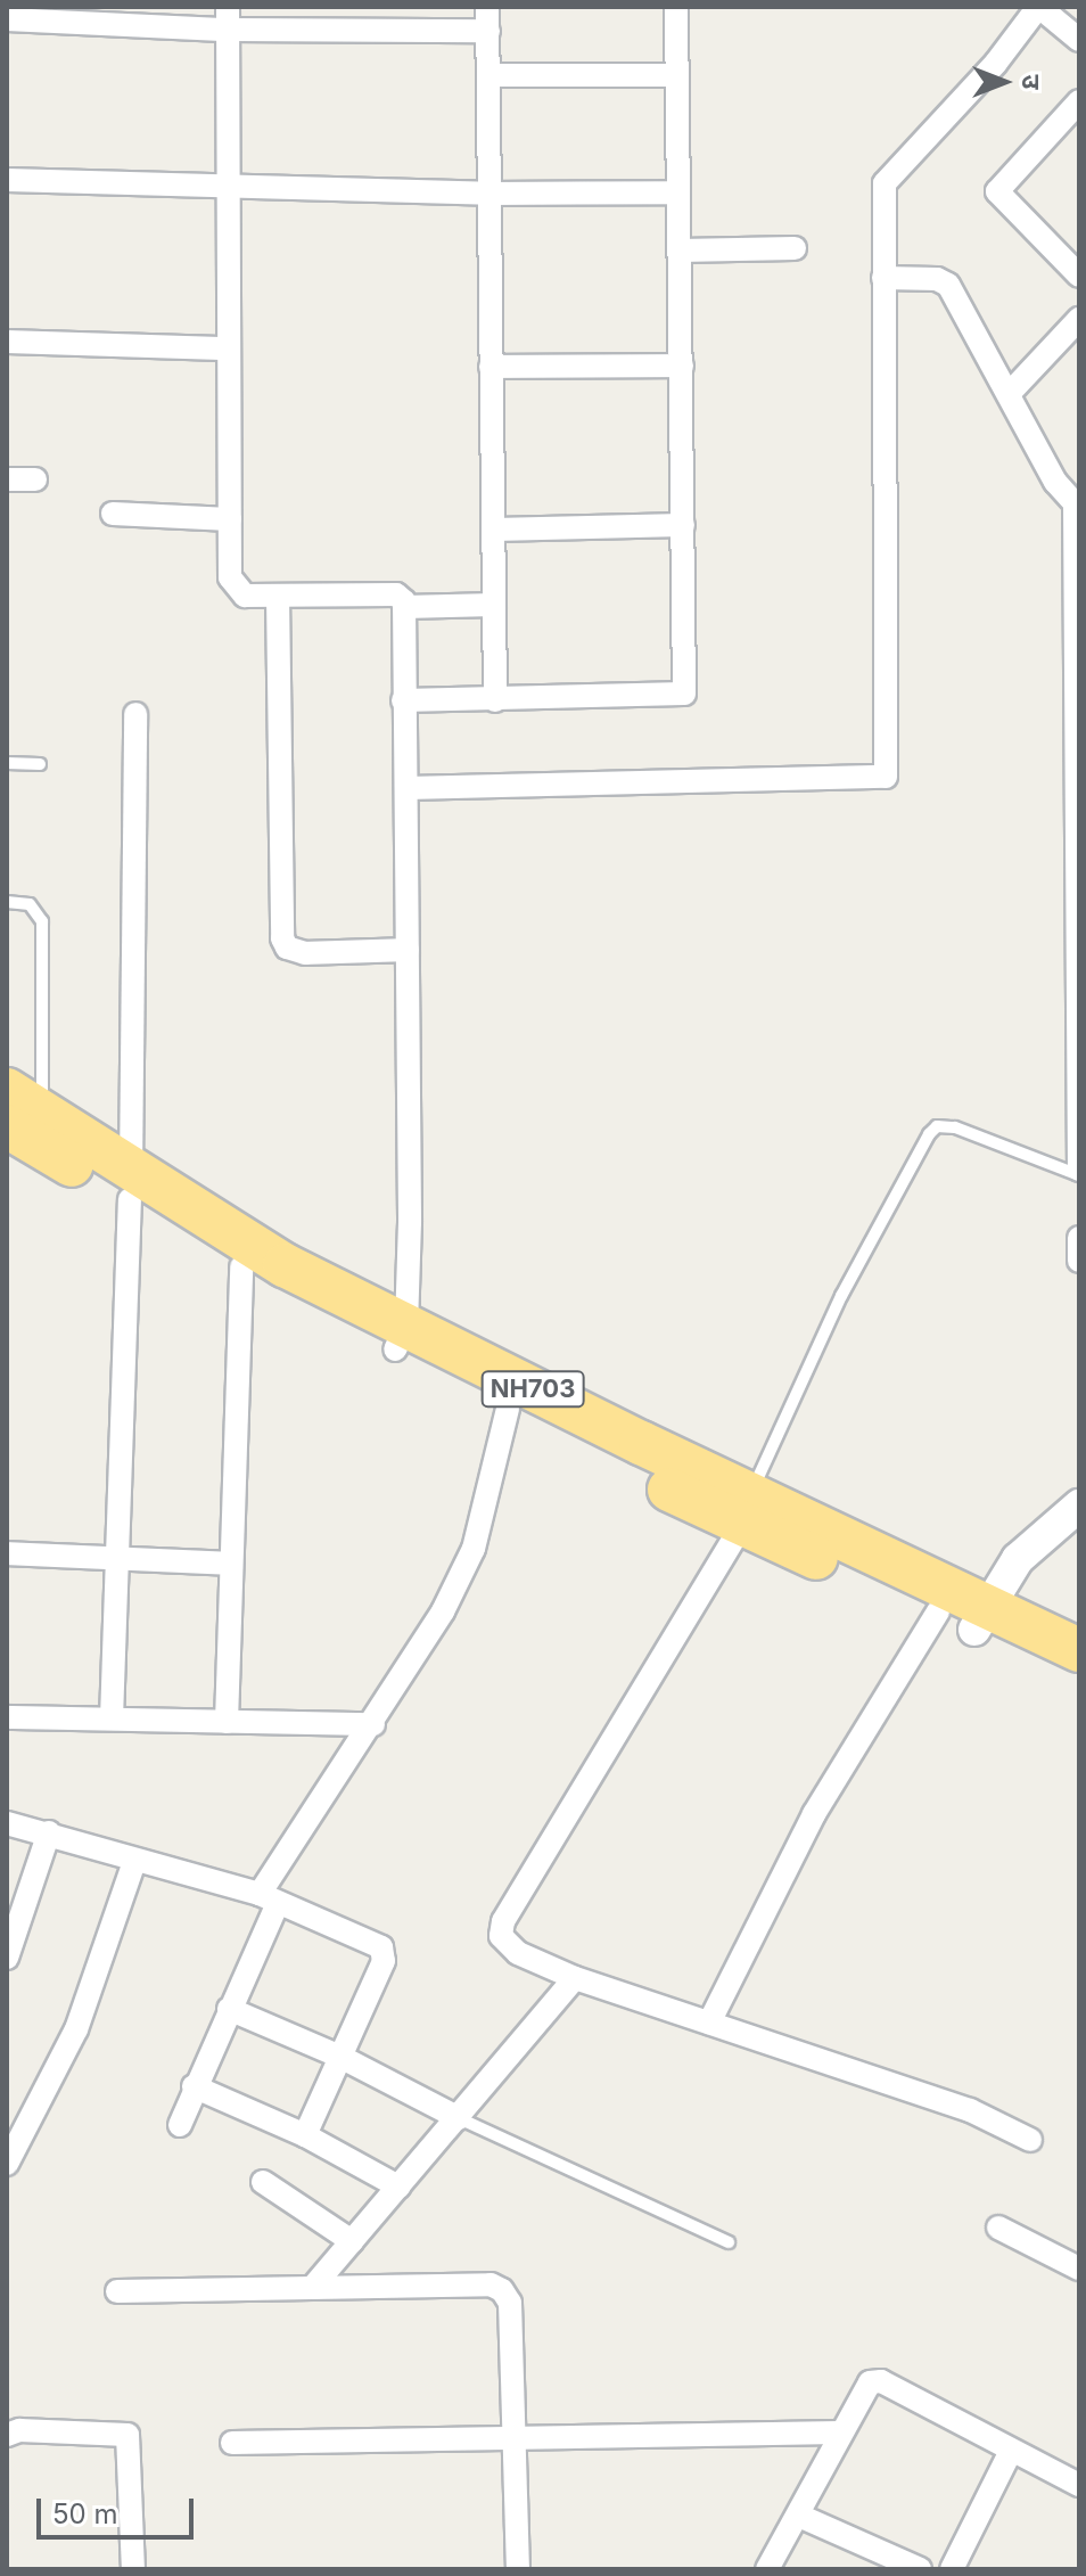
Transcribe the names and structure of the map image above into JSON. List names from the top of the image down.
{
  "streets": {
    "highway": ["NH703"]
  },
  "scale_bar": "50 m",
  "north": "right"
}
